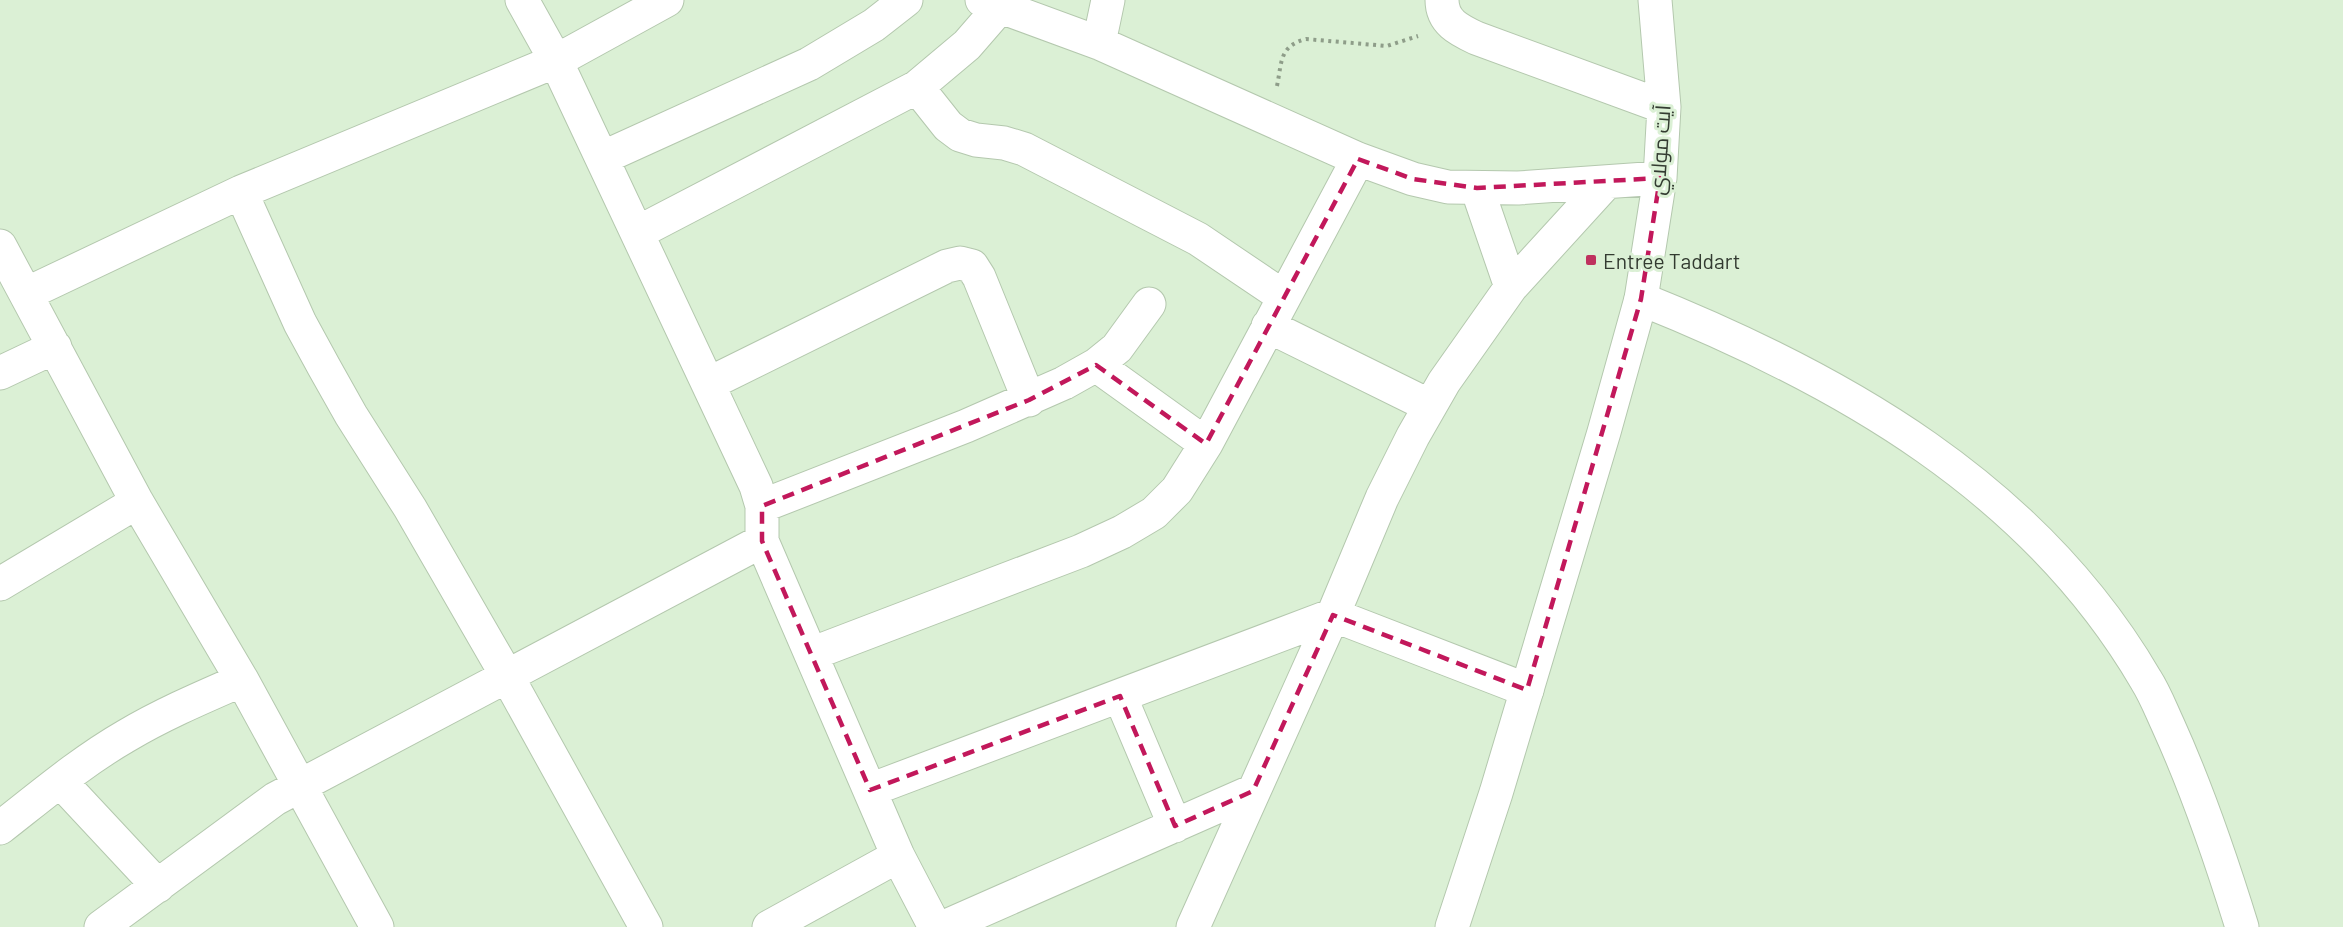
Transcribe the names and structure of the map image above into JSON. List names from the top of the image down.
{
  "streets": {
    "street": ["آيت مولاي"]
  },
  "places": {
    "transit": ["Entree Taddart"]
  }
}
